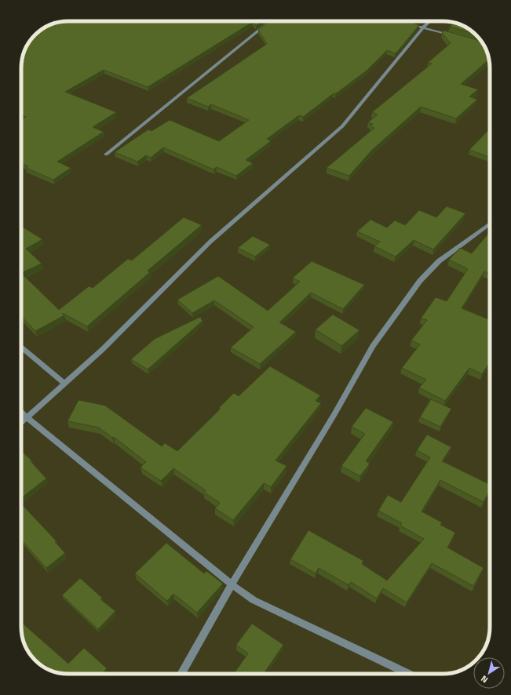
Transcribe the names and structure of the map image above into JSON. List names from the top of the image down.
{
  "north": "bottom left"
}
